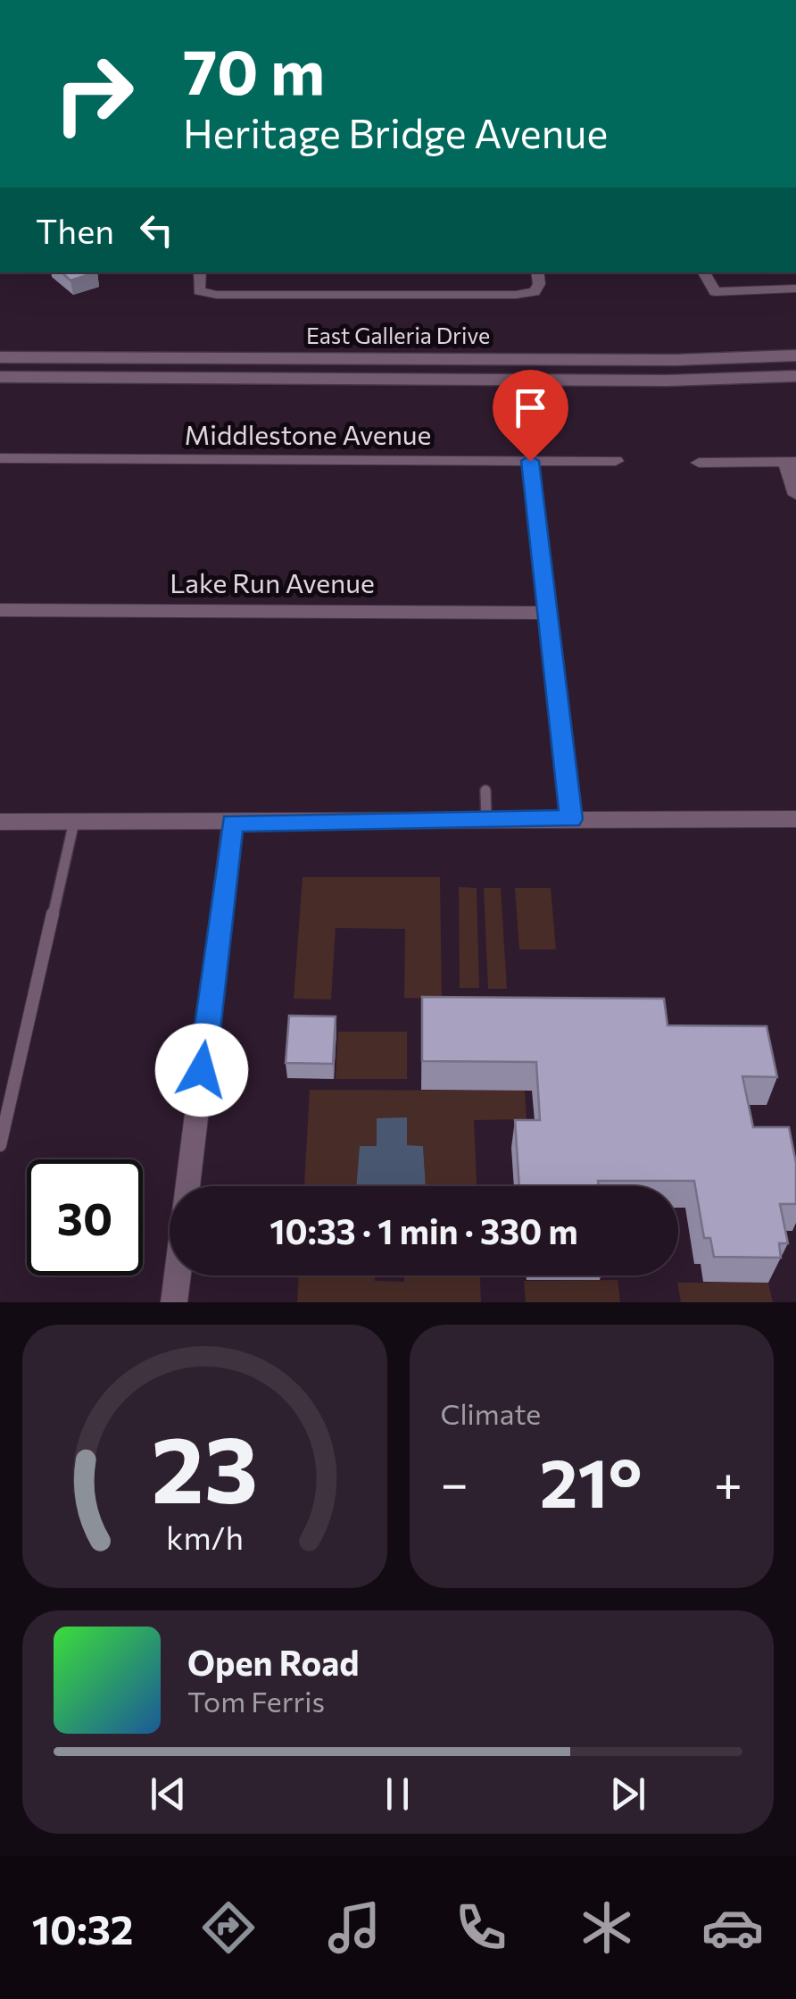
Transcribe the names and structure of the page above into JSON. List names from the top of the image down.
{
  "streets": {
    "main road": ["East Galleria Drive"],
    "street": ["Middlestone Avenue", "Lake Run Avenue"]
  },
  "page": {
    "turn": ["70 m", "Heritage Bridge Avenue"],
    "then": "Then",
    "limit": "30",
    "trip": "10:33 · 1 min · 330 m",
    "tile": "Climate",
    "heat": ["−", "21°", "+"],
    "song": ["Open Road", "Tom Ferris"],
    "tabs": "10:32",
    "gauge": ["23", "km/h"]
  }
}
